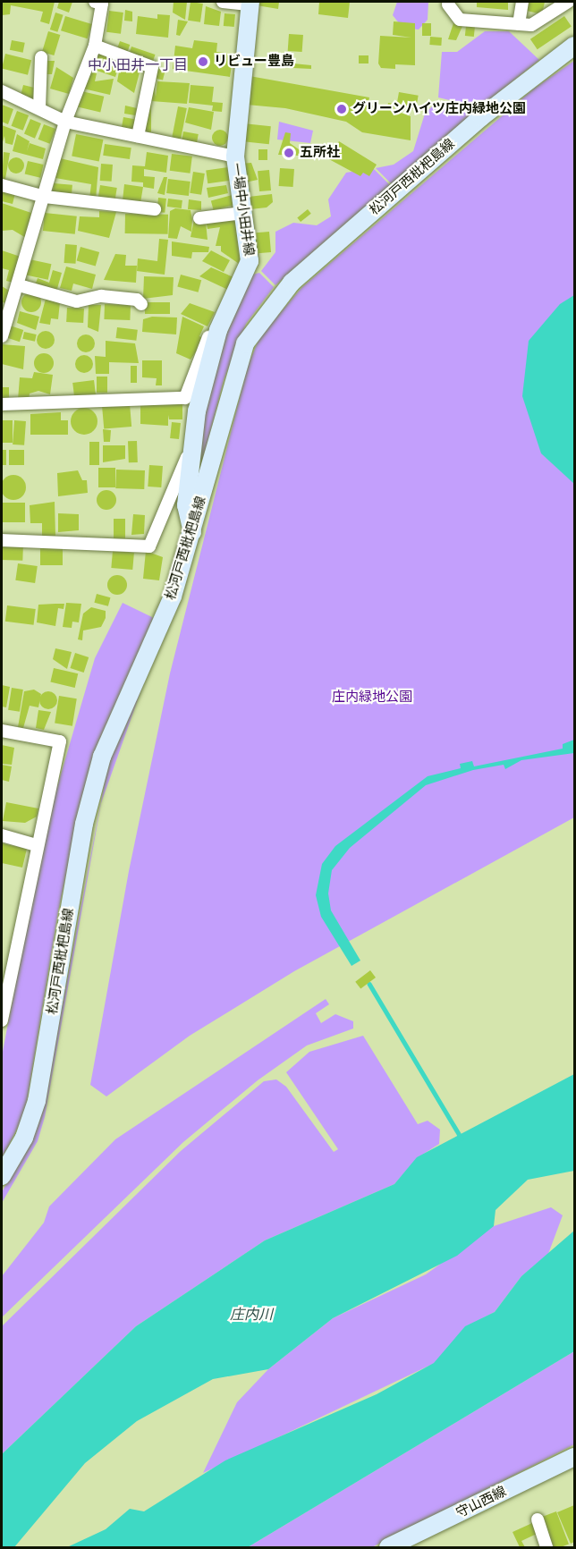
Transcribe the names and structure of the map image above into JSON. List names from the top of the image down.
{
  "streets": {
    "main road": ["松河戸西枇杷島線", "一場中小田井線", "守山西線"]
  },
  "crossings": [
    ["松河戸西枇杷島線", "一場中小田井線"]
  ],
  "districts": ["中小田井一丁目"],
  "water": ["庄内川"],
  "parks": ["庄内緑地公園"],
  "places": ["リビュー豊島", "グリーンハイツ庄内緑地公園", "五所社"]
}
